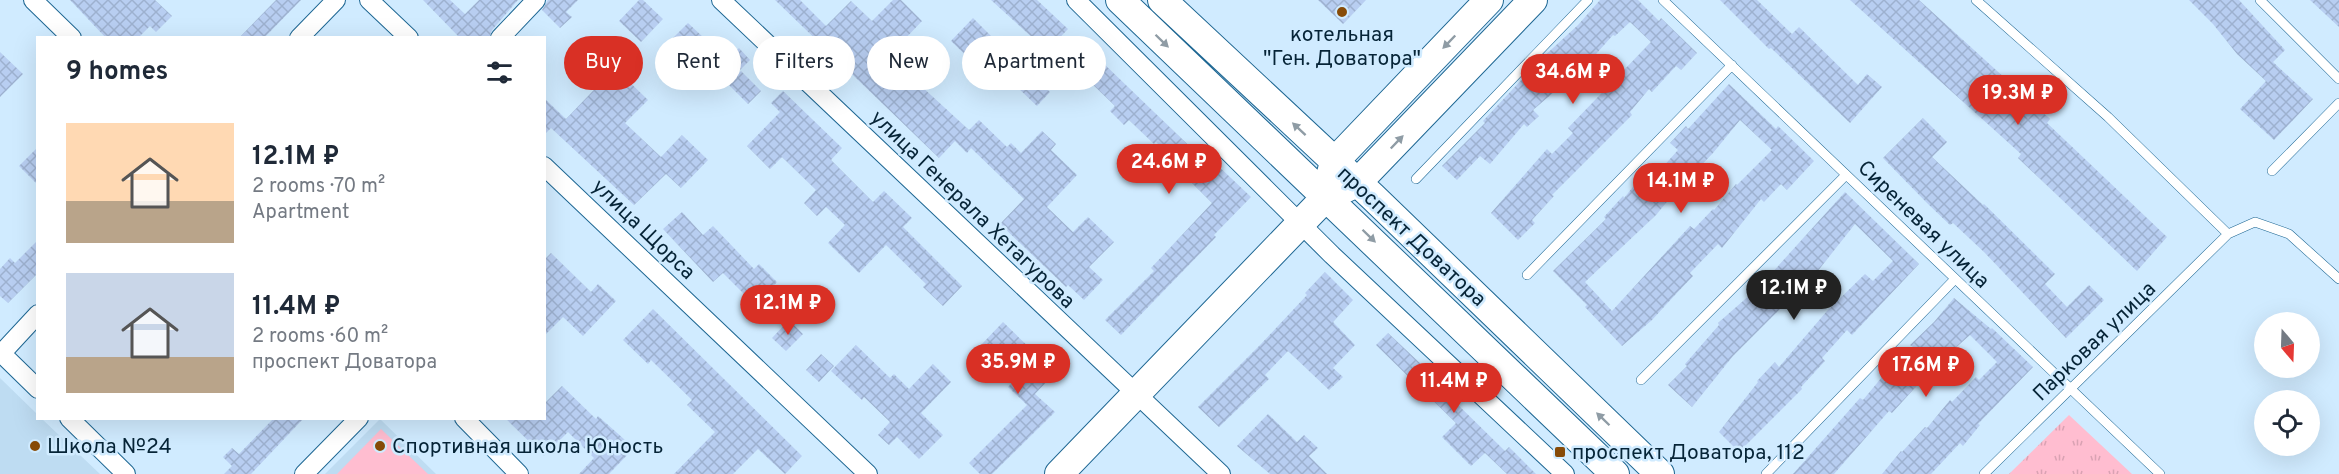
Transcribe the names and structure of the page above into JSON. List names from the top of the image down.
{
  "streets": {
    "main road": ["проспект Доватора"],
    "street": ["улица Генерала Хетагурова", "улица Щорса"],
    "lane": ["Сиреневая улица", "Парковая улица"]
  },
  "crossings": [
    ["Сиреневая улица", "Парковая улица"]
  ],
  "places": {
    "other": ["котельная \"Ген. Доватора\"", "Школа №24", "Спортивная школа Юность"],
    "transit": ["проспект Доватора, 112"]
  },
  "north": "bottom",
  "page": {
    "chip": [
      "Buy",
      "Rent",
      "Filters",
      "New",
      "Apartment"
    ],
    "heading": "9 homes",
    "price": [
      "34.6M ₽",
      "19.3M ₽",
      "24.6M ₽",
      "14.1M ₽",
      "12.1M ₽",
      "12.1M ₽",
      "35.9M ₽",
      "17.6M ₽",
      "11.4M ₽"
    ],
    "list": [
      {
        "name": "12.1M ₽",
        "note": "2 rooms · 70 m² · Apartment"
      },
      {
        "name": "11.4M ₽",
        "note": "2 rooms · 60 m² · проспект Доватора"
      }
    ]
  }
}
